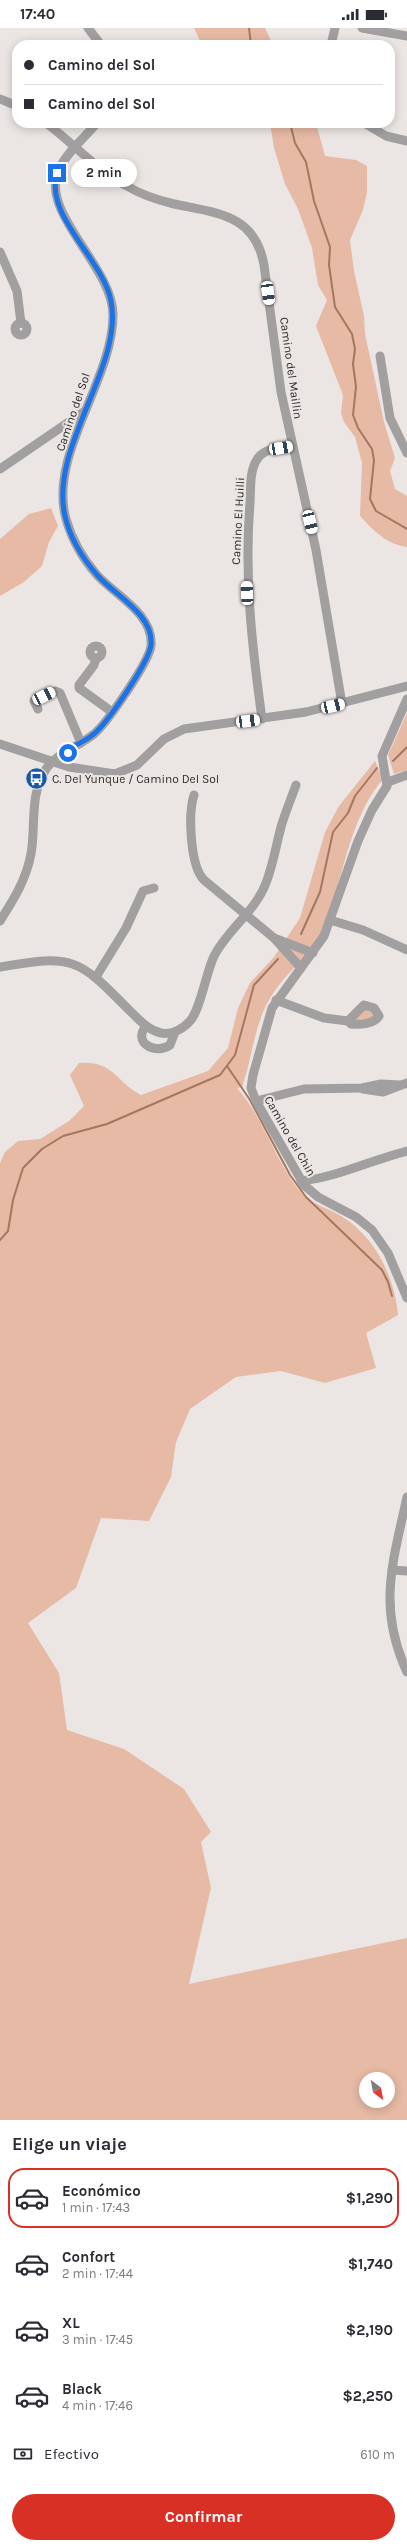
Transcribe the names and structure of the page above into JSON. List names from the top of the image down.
{
  "streets": {
    "street": [
      "Camino del Maillin",
      "Camino del Sol",
      "Camino El Huilli",
      "Camino del Chin"
    ]
  },
  "crossings": [
    ["Camino del Maillin", "Camino del Sol"],
    ["Camino del Maillin", "Camino El Huilli"]
  ],
  "places": {
    "bus stop": ["C. Del Yunque / Camino Del Sol"]
  },
  "north": "bottom right",
  "page": {
    "status": "17:40",
    "banner": ["Camino del Sol", "Camino del Sol"],
    "bubble": "2 min",
    "heading": "Elige un viaje",
    "list": [
      {
        "name": "Económico",
        "note": "1 min · 17:43",
        "value": "$1,290"
      },
      {
        "name": "Confort",
        "note": "2 min · 17:44",
        "value": "$1,740"
      },
      {
        "name": "XL",
        "note": "3 min · 17:45",
        "value": "$2,190"
      },
      {
        "name": "Black",
        "note": "4 min · 17:46",
        "value": "$2,250"
      }
    ],
    "pay": ["Efectivo", "610 m"],
    "buttons": "Confirmar"
  }
}
